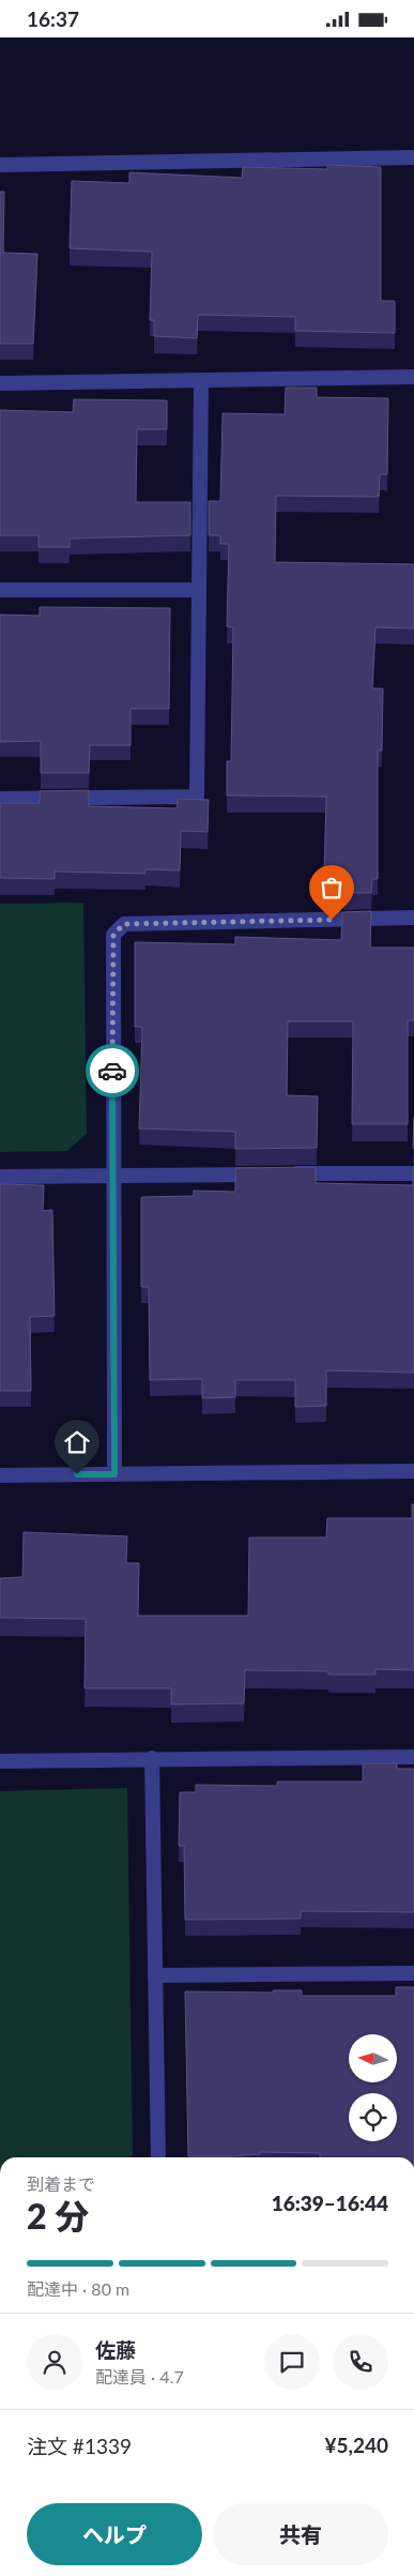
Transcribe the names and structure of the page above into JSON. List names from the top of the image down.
{
  "north": "left",
  "page": {
    "status": "16:37",
    "heading": ["2 分", "到着まで", "16:39–16:44"],
    "panel": [
      "佐藤",
      "配達員 · 4.7",
      "注文 #1339",
      "¥5,240"
    ],
    "bar": "配達中 · 80 m",
    "buttons": ["ヘルプ", "共有"]
  }
}
